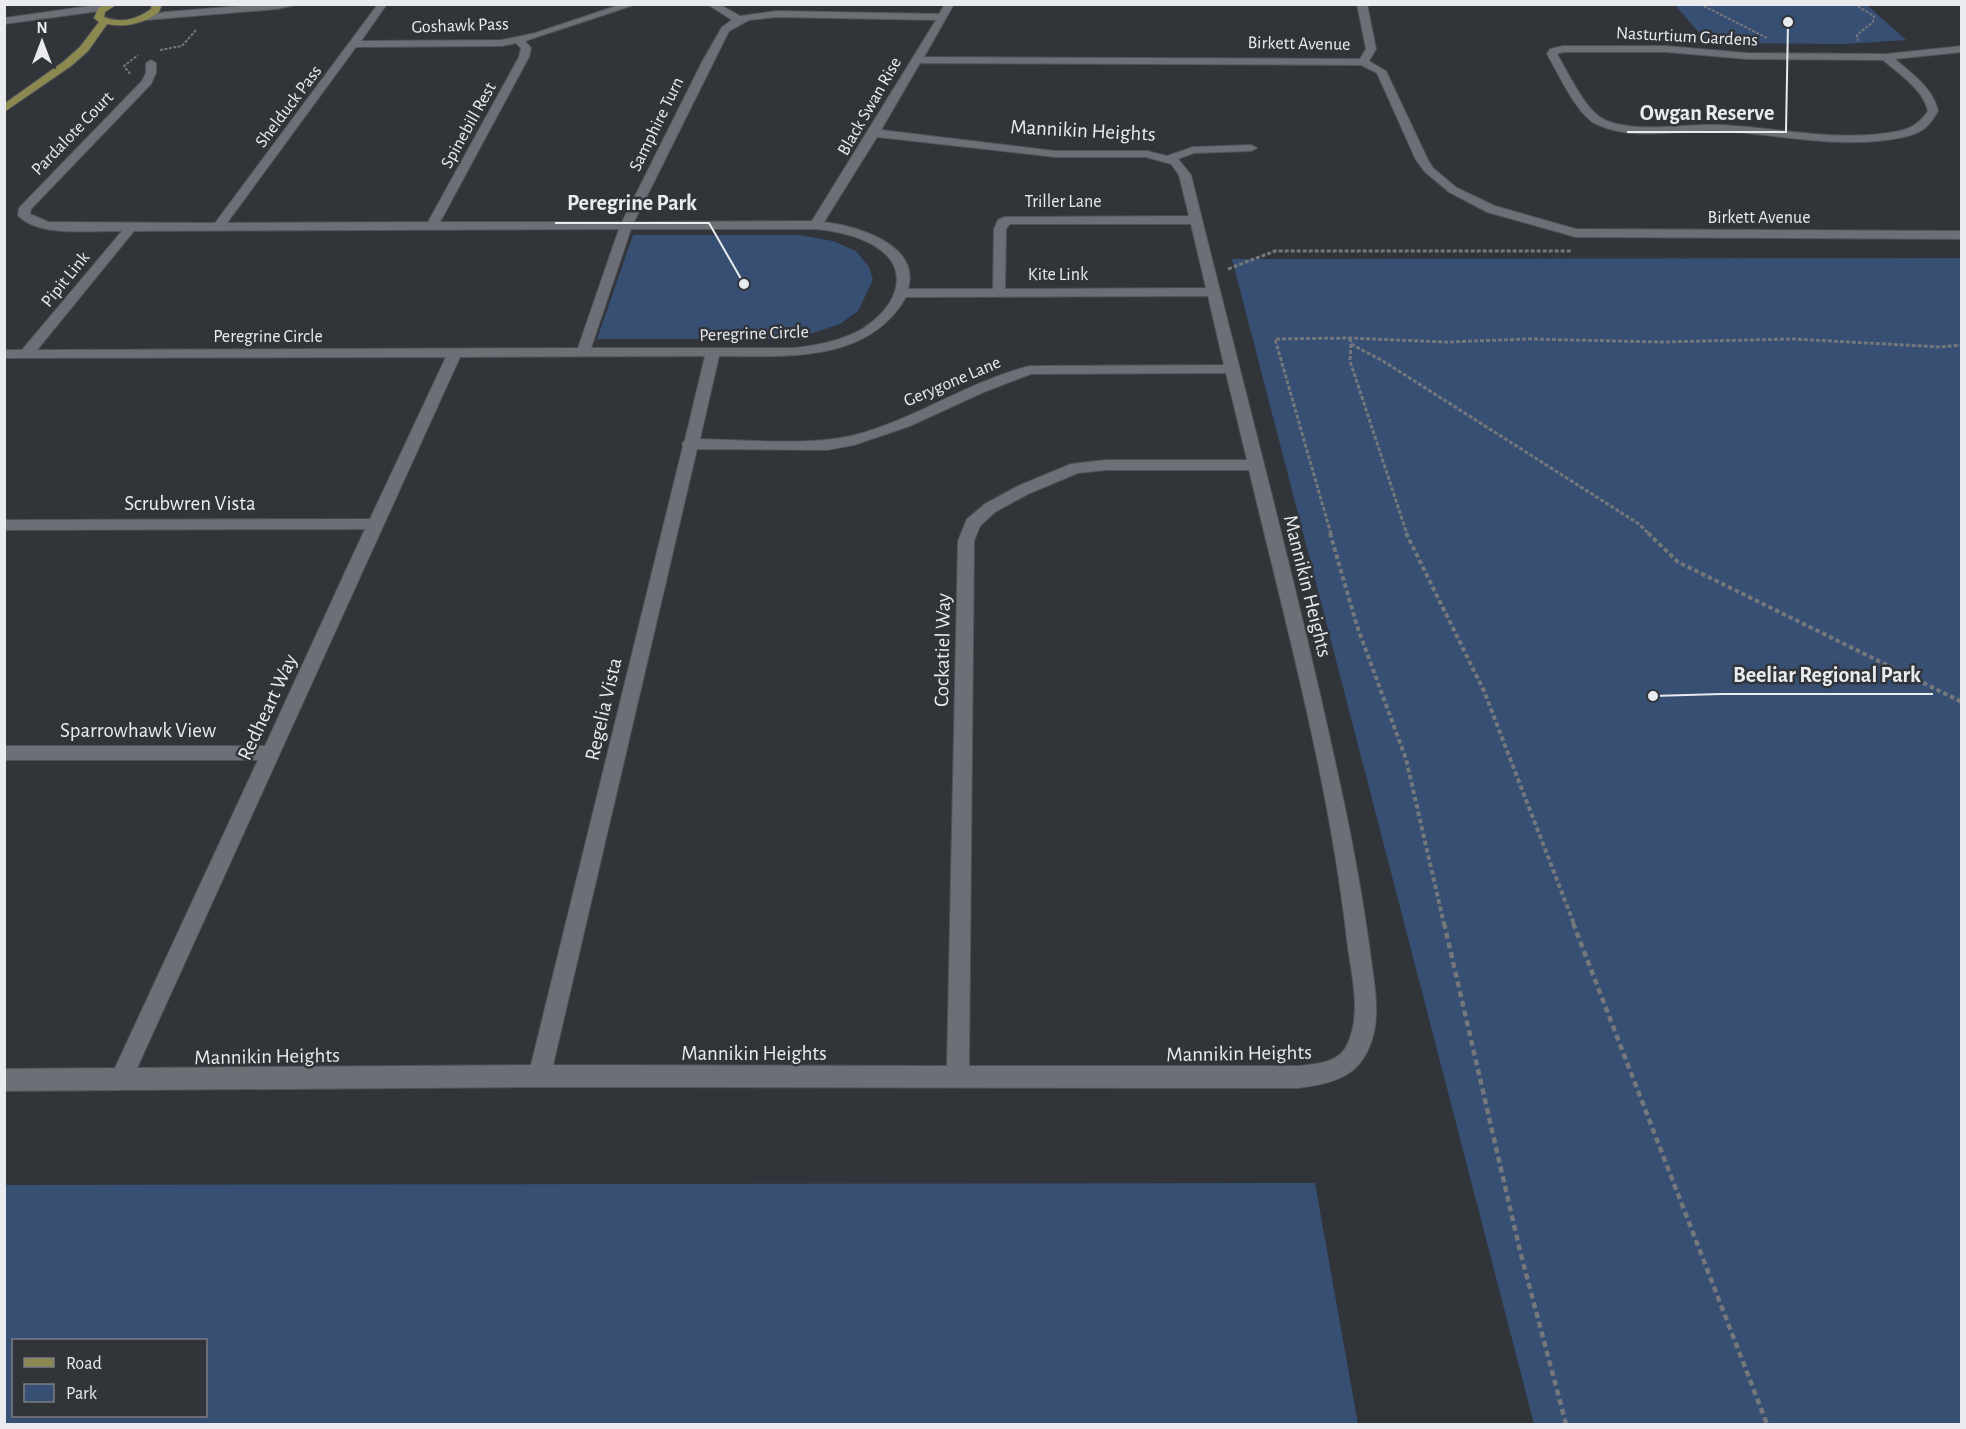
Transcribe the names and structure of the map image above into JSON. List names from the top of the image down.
{
  "streets": {
    "street": [
      "Goshawk Pass",
      "Nasturtium Gardens",
      "Birkett Avenue",
      "Shelduck Pass",
      "Black Swan Rise",
      "Samphire Turn",
      "Spinebill Rest",
      "Mannikin Heights",
      "Pardalote Court",
      "Triller Lane",
      "Kite Link",
      "Pipit Link",
      "Peregrine Circle",
      "Gerygone Lane",
      "Scrubwren Vista",
      "Cockatiel Way",
      "Redheart Way",
      "Regelia Vista",
      "Sparrowhawk View"
    ]
  },
  "crossings": [
    ["Goshawk Pass", "Shelduck Pass"],
    ["Goshawk Pass", "Spinebill Rest"],
    ["Birkett Avenue", "Black Swan Rise"],
    ["Black Swan Rise", "Mannikin Heights"],
    ["Samphire Turn", "Peregrine Circle"],
    ["Mannikin Heights", "Triller Lane"],
    ["Mannikin Heights", "Kite Link"],
    ["Mannikin Heights", "Gerygone Lane"],
    ["Mannikin Heights", "Cockatiel Way"],
    ["Mannikin Heights", "Redheart Way"],
    ["Mannikin Heights", "Regelia Vista"],
    ["Pardalote Court", "Pipit Link"],
    ["Triller Lane", "Kite Link"],
    ["Kite Link", "Peregrine Circle"],
    ["Pipit Link", "Peregrine Circle"],
    ["Peregrine Circle", "Redheart Way"],
    ["Peregrine Circle", "Regelia Vista"],
    ["Gerygone Lane", "Regelia Vista"],
    ["Scrubwren Vista", "Redheart Way"],
    ["Redheart Way", "Sparrowhawk View"]
  ],
  "places": ["Owgan Reserve", "Peregrine Park", "Beeliar Regional Park"],
  "legend": ["Road", "Park"],
  "north": "top"
}
